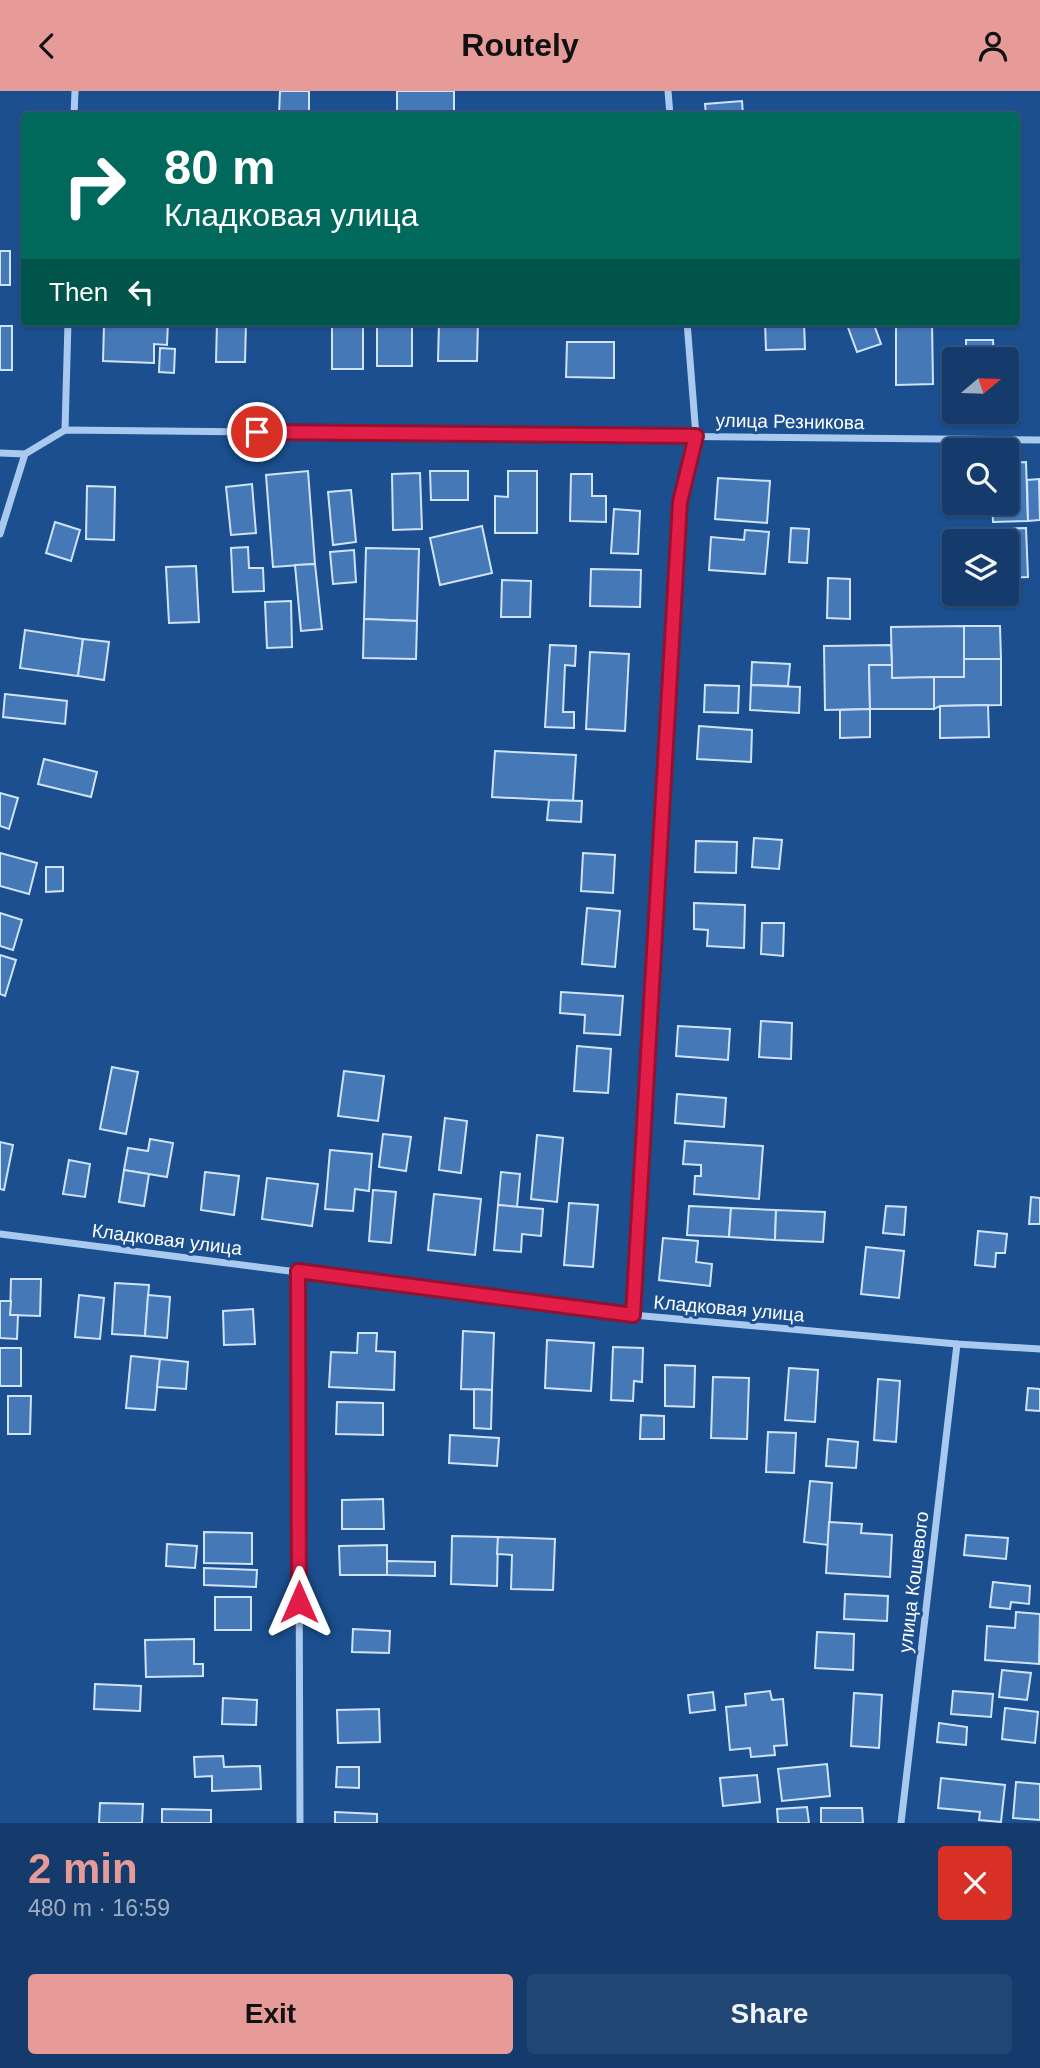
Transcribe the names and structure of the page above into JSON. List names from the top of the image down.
{
  "streets": {
    "street": ["улица Резникова", "Кладковая улица", "улица Кошевого"]
  },
  "crossings": [
    ["Кладковая улица", "улица Кошевого"]
  ],
  "north": "right",
  "page": {
    "header": "Routely",
    "turn": ["80 m", "Кладковая улица"],
    "then": "Then",
    "heading": ["2 min", "480 m · 16:59"],
    "buttons": ["Exit", "Share"]
  }
}
